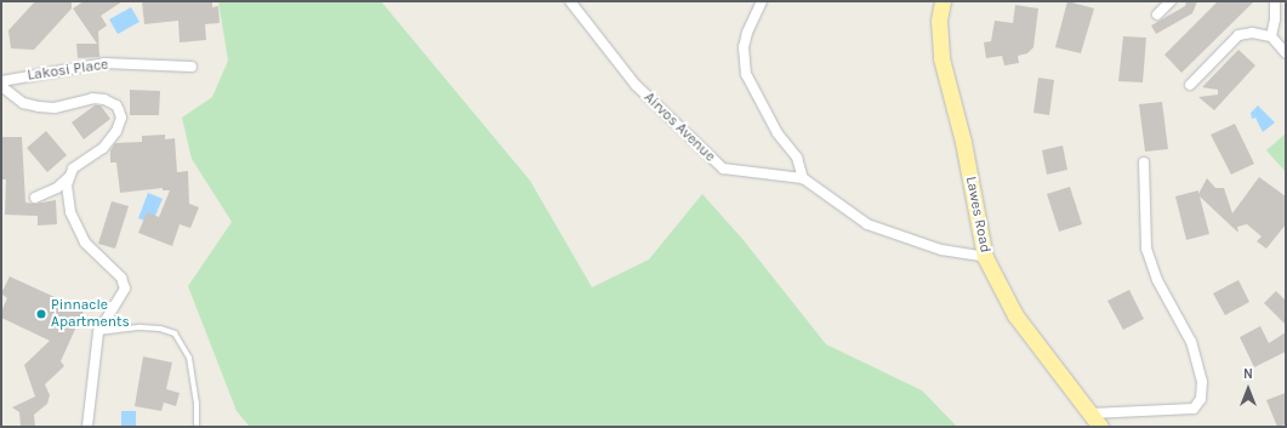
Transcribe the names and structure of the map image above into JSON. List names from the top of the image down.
{
  "streets": {
    "main road": ["Lawes Road"],
    "street": ["Lakosi Place", "Airvos Avenue"]
  },
  "crossings": [
    ["Airvos Avenue", "Lawes Road"]
  ],
  "places": ["Pinnacle Apartments"],
  "north": "top"
}
